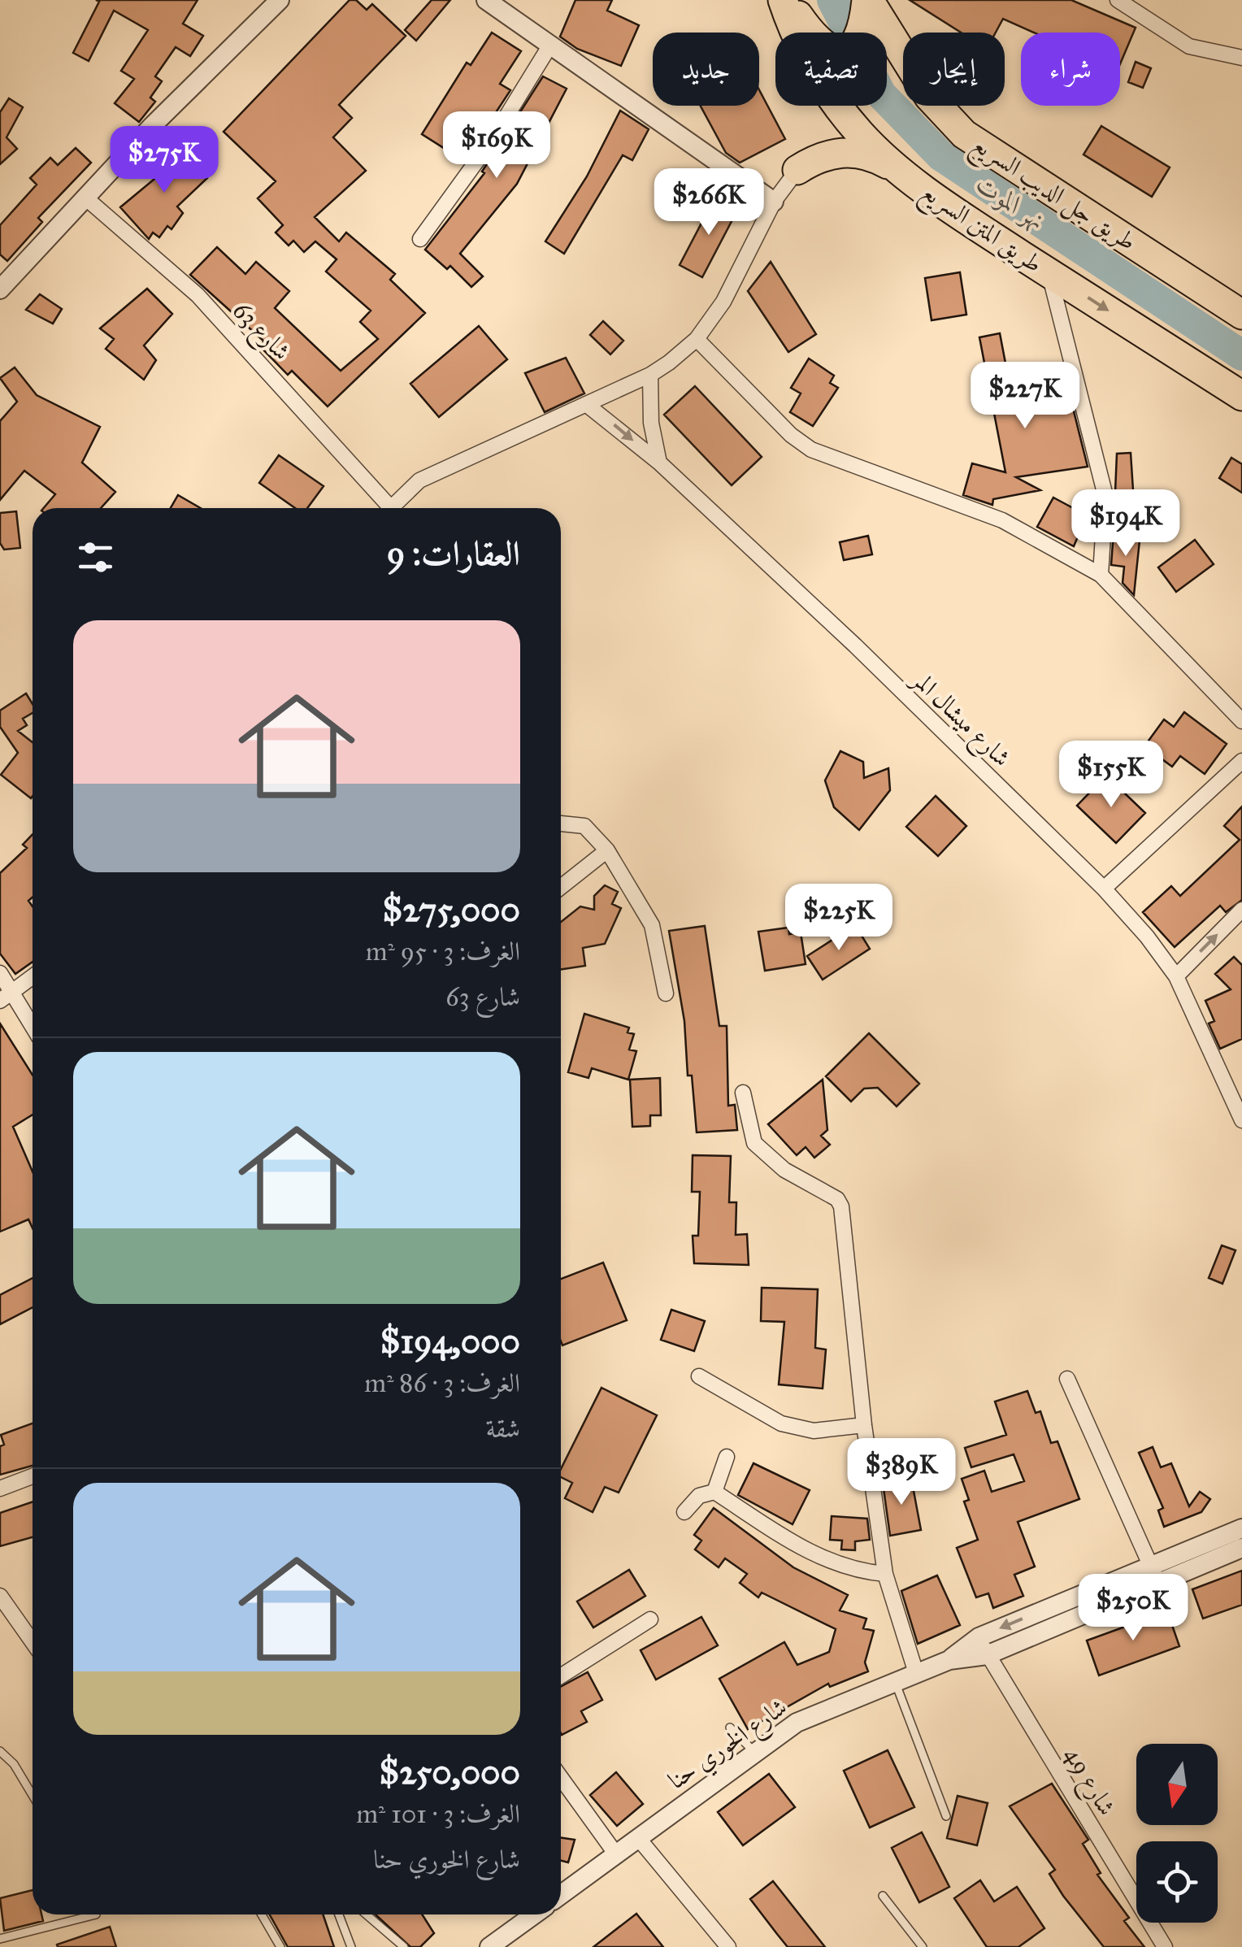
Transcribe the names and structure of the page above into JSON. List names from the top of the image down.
{
  "streets": {
    "highway": ["طريق جل الديب السريع", "طريق المتن السريع"],
    "street": [
      "شارع 63",
      "شارع ميشال المر",
      "شارع الخوري حنا",
      "شارع 49"
    ]
  },
  "crossings": [
    ["شارع الخوري حنا", "شارع 49"]
  ],
  "one_way": ["طريق المتن السريع"],
  "water": ["نهر الموت"],
  "north": "bottom",
  "page": {
    "chip": [
      "شراء",
      "إيجار",
      "تصفية",
      "جديد"
    ],
    "price": [
      "$169K",
      "$275K",
      "$266K",
      "$227K",
      "$194K",
      "$155K",
      "$225K",
      "$389K",
      "$250K"
    ],
    "heading": "العقارات: 9",
    "list": [
      {
        "name": "$275,000",
        "note": "الغرف: 3 · 95 m² · شارع 63"
      },
      {
        "name": "$194,000",
        "note": "الغرف: 3 · 86 m² · شقة"
      },
      {
        "name": "$250,000",
        "note": "الغرف: 3 · 101 m² · شارع الخوري حنا"
      }
    ]
  }
}
